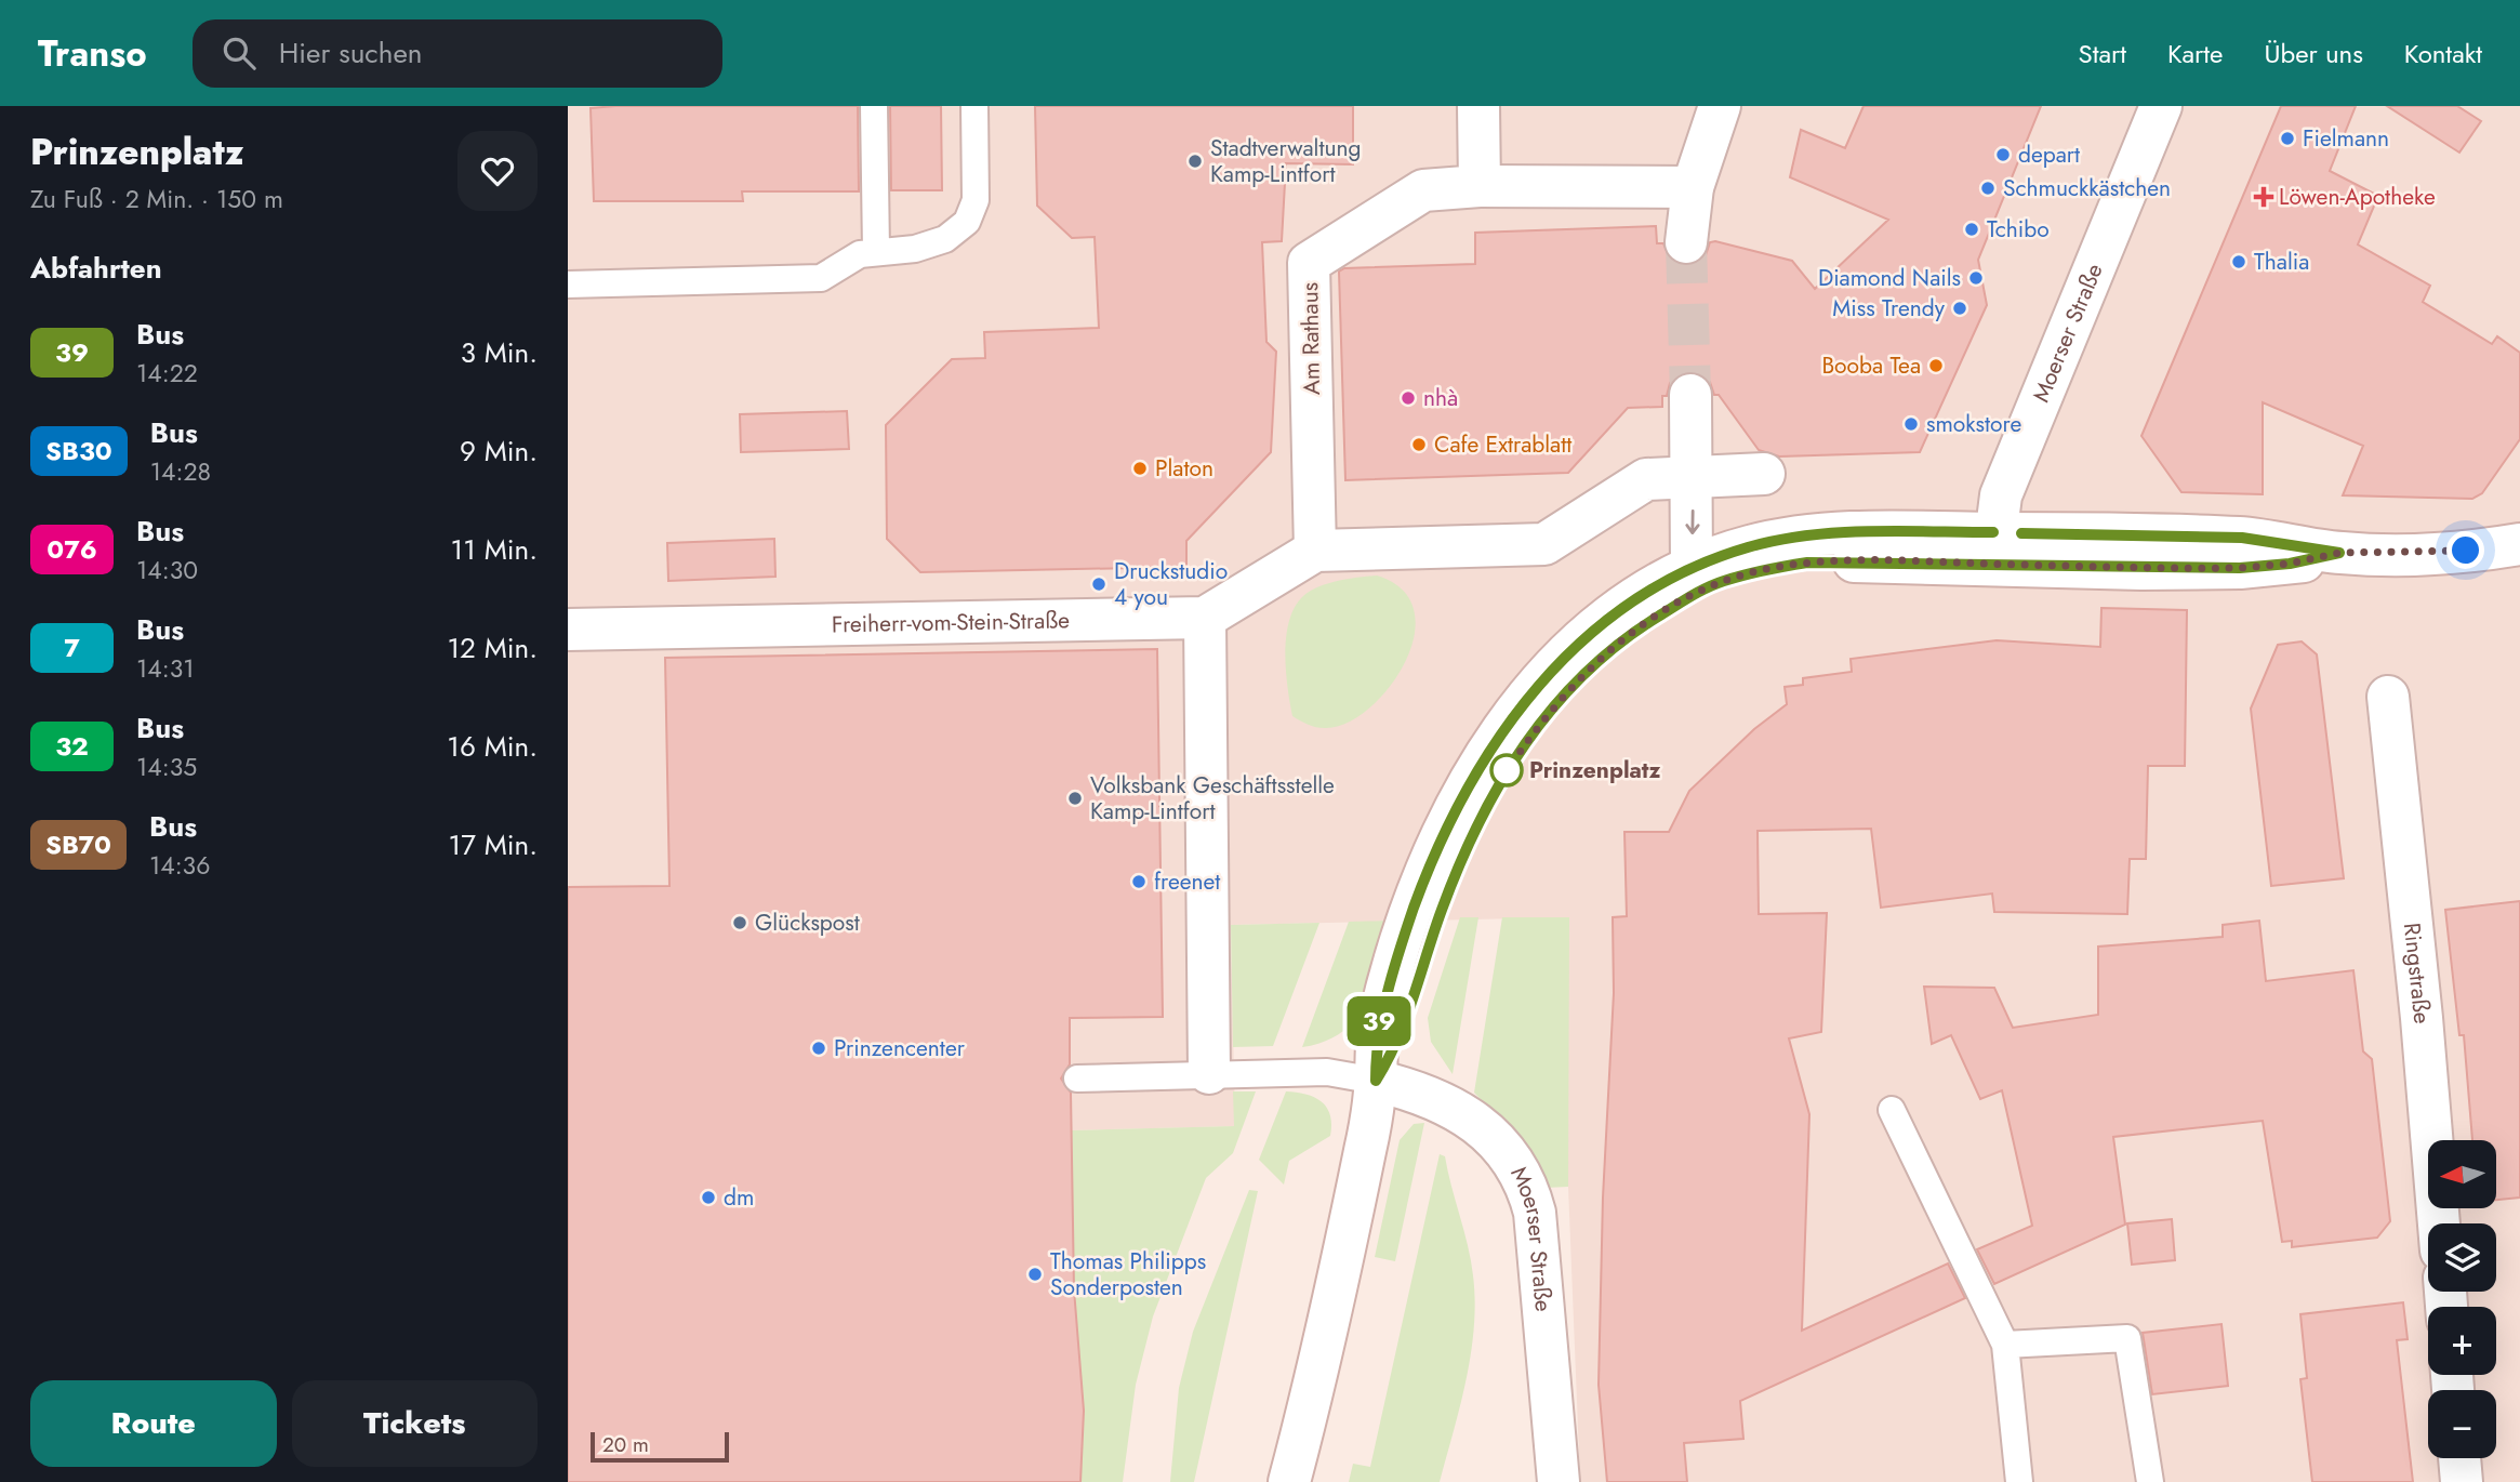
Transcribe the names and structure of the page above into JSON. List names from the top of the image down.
{
  "streets": {
    "street": [
      "Moerser Straße",
      "Am Rathaus",
      "Freiherr-vom-Stein-Straße",
      "Ringstraße"
    ]
  },
  "places": {
    "other": [
      "Fielmann",
      "depart",
      "Stadtverwaltung Kamp-Lintfort",
      "Schmuckkästchen",
      "Tchibo",
      "Thalia",
      "Diamond Nails",
      "Miss Trendy",
      "Booba Tea",
      "nhà",
      "smokstore",
      "Cafe Extrablatt",
      "Platon",
      "Druckstudio 4 you",
      "Prinzenplatz",
      "Volksbank Geschäftsstelle Kamp-Lintfort",
      "freenet",
      "Glückspost",
      "Prinzencenter",
      "dm",
      "Thomas Philipps Sonderposten"
    ],
    "health": ["Löwen-Apotheke"]
  },
  "lines": ["bus line 39"],
  "scale_bar": "20 m",
  "north": "left",
  "page": {
    "header": "Transo",
    "search": "Hier suchen",
    "nav": [
      "Start",
      "Karte",
      "Über uns",
      "Kontakt"
    ],
    "heading": [
      ["Prinzenplatz", "Zu Fuß · 2 Min. · 150 m"],
      "Abfahrten"
    ],
    "on_map": "39",
    "list": [
      {
        "mark": "39",
        "name": "Bus",
        "note": "14:22",
        "value": "3 Min."
      },
      {
        "mark": "SB30",
        "name": "Bus",
        "note": "14:28",
        "value": "9 Min."
      },
      {
        "mark": "076",
        "name": "Bus",
        "note": "14:30",
        "value": "11 Min."
      },
      {
        "mark": "7",
        "name": "Bus",
        "note": "14:31",
        "value": "12 Min."
      },
      {
        "mark": "32",
        "name": "Bus",
        "note": "14:35",
        "value": "16 Min."
      },
      {
        "mark": "SB70",
        "name": "Bus",
        "note": "14:36",
        "value": "17 Min."
      }
    ],
    "map_buttons": ["+", "−"],
    "buttons": ["Route", "Tickets"],
    "scale": "20 m"
  }
}
